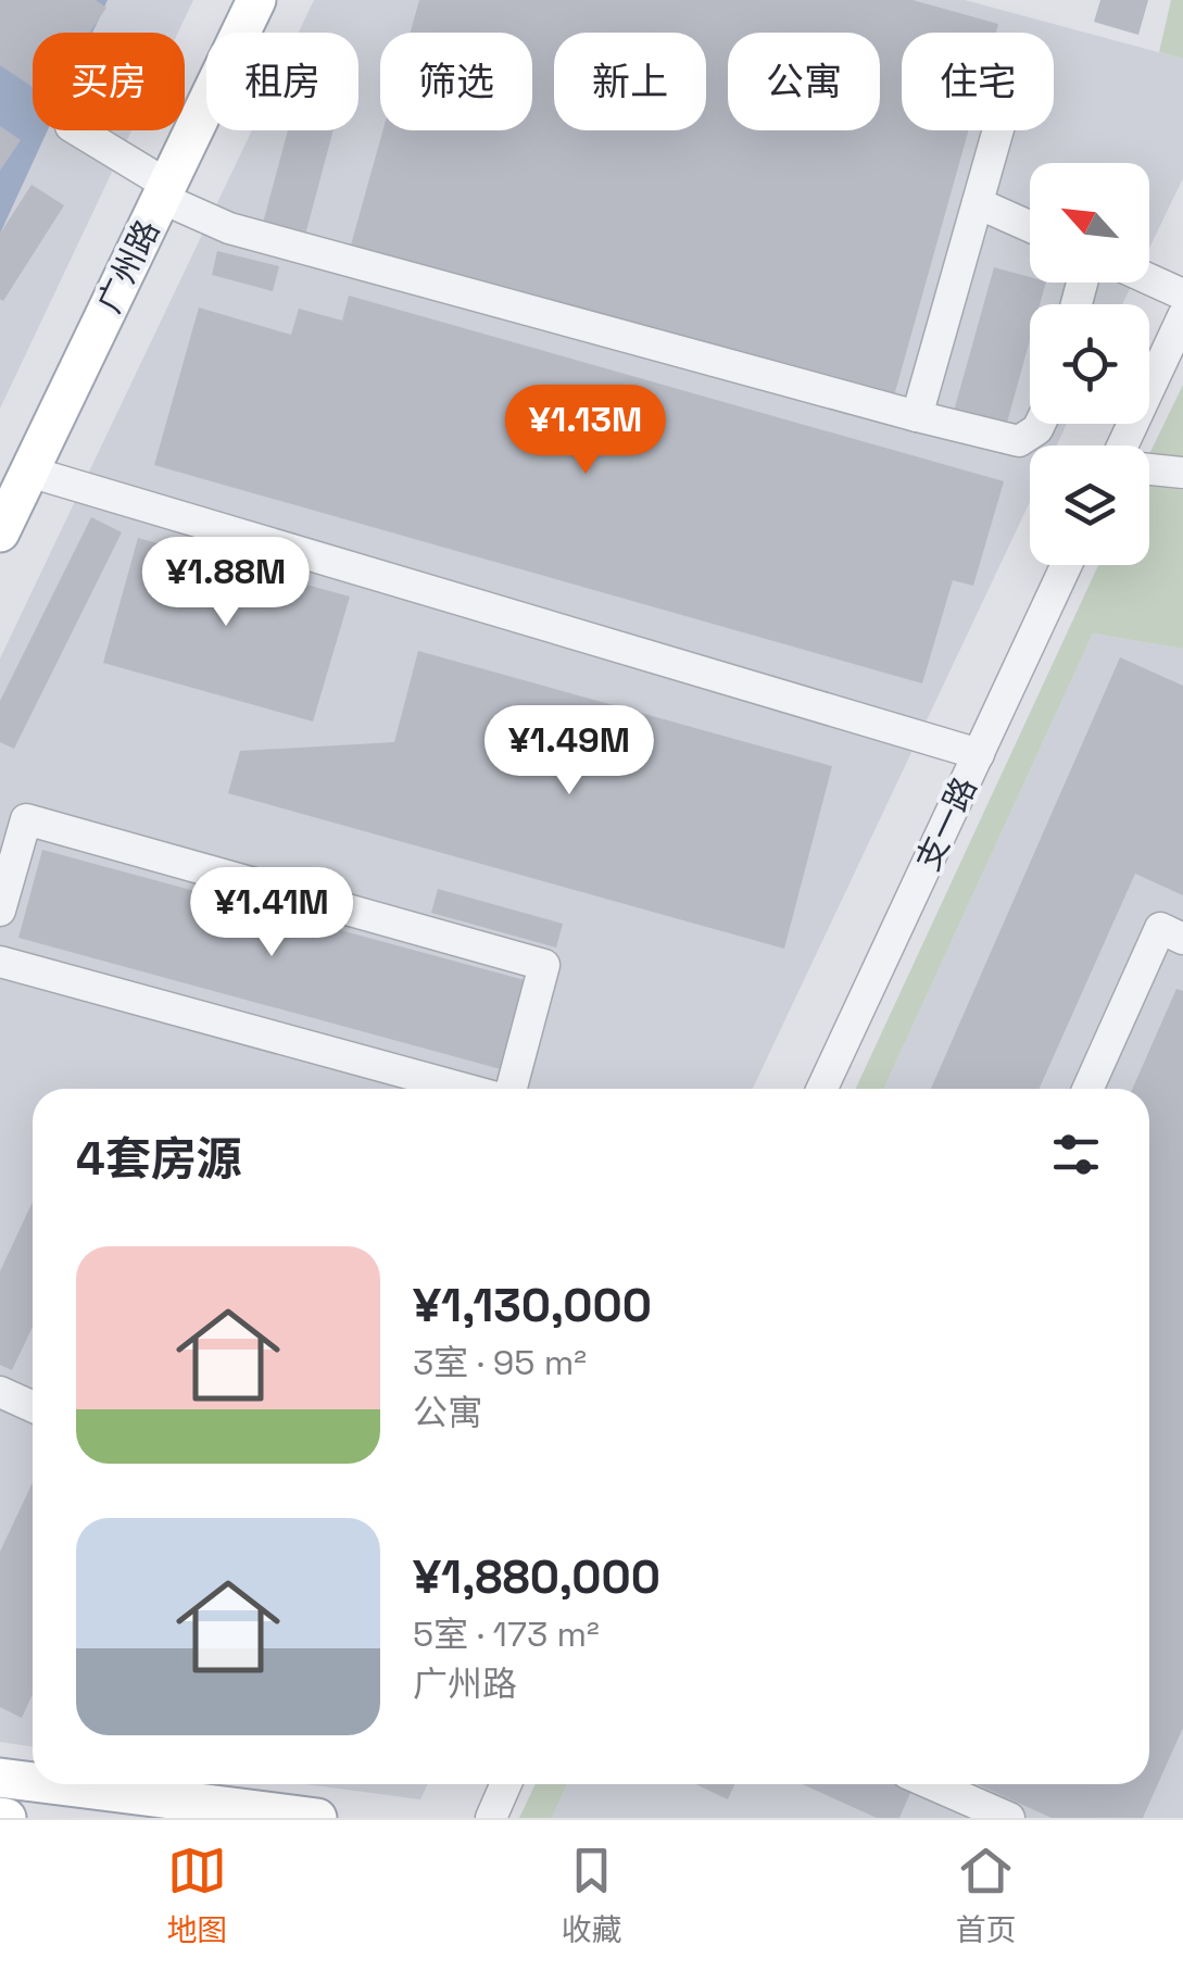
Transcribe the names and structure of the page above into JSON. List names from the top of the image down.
{
  "streets": {
    "main road": ["广州路"],
    "street": ["支一路"]
  },
  "north": "top left",
  "page": {
    "chip": [
      "买房",
      "租房",
      "筛选",
      "新上",
      "公寓",
      "住宅"
    ],
    "price": [
      "¥1.13M",
      "¥1.88M",
      "¥1.49M",
      "¥1.41M"
    ],
    "heading": "4套房源",
    "list": [
      {
        "name": "¥1,130,000",
        "note": "3室 · 95 m² · 公寓"
      },
      {
        "name": "¥1,880,000",
        "note": "5室 · 173 m² · 广州路"
      }
    ],
    "tabs": ["地图", "收藏", "首页"]
  }
}
